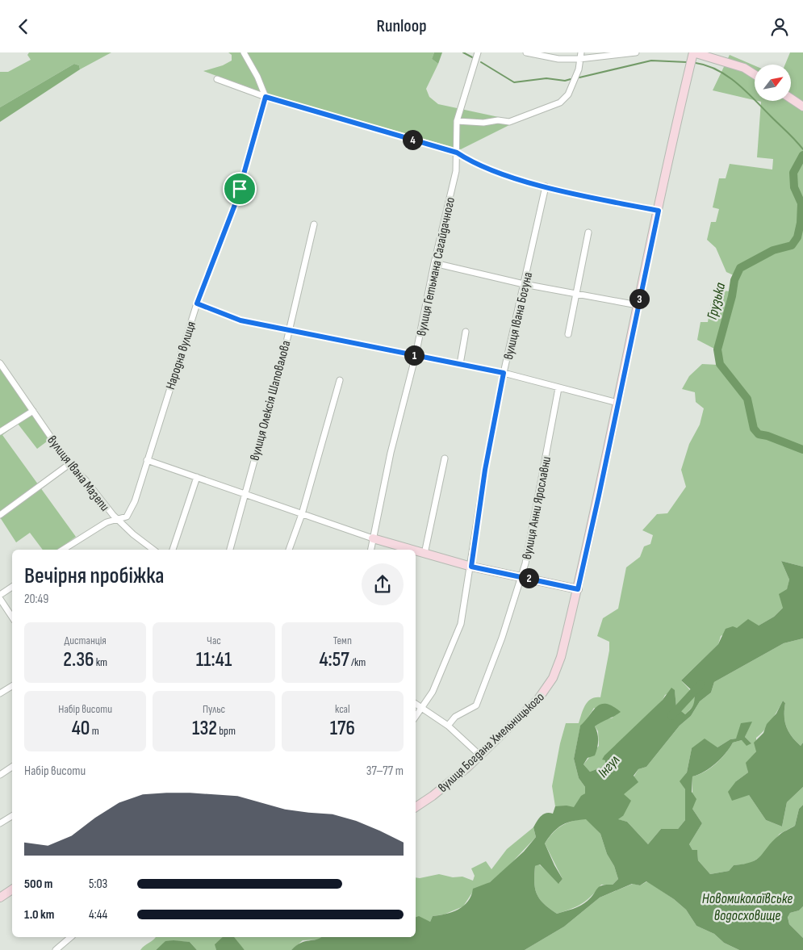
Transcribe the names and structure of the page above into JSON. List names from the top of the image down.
{
  "streets": {
    "street": [
      "вулиця Гетьмана Сагайдачного",
      "вулиця Івана Богуна",
      "Народна вулиця",
      "вулиця Олексія Шаповалова",
      "вулиця Івана Мазепи",
      "вулиця Анни Ярославни",
      "вулиця Богдана Хмельницького"
    ]
  },
  "crossings": [
    ["Народна вулиця", "вулиця Івана Мазепи"]
  ],
  "water": ["Грузька", "Інгул", "Новомиколаївське водосховище"],
  "north": "top right",
  "page": {
    "header": "Runloop",
    "pins": [
      "4",
      "3",
      "1",
      "2"
    ],
    "heading": ["Вечірня пробіжка", "20:49"],
    "stats": [
      ["Дистанція", "2.36 km"],
      ["Час", "11:41"],
      ["Темп", "4:57 /km"],
      ["Набір висоти", "40 m"],
      ["Пульс", "132 bpm"],
      ["kcal", "176"]
    ],
    "chart": ["Набір висоти", "37–77 m"],
    "list": [
      {
        "name": "500 m",
        "note": "5:03"
      },
      {
        "name": "1.0 km",
        "note": "4:44"
      }
    ]
  }
}
